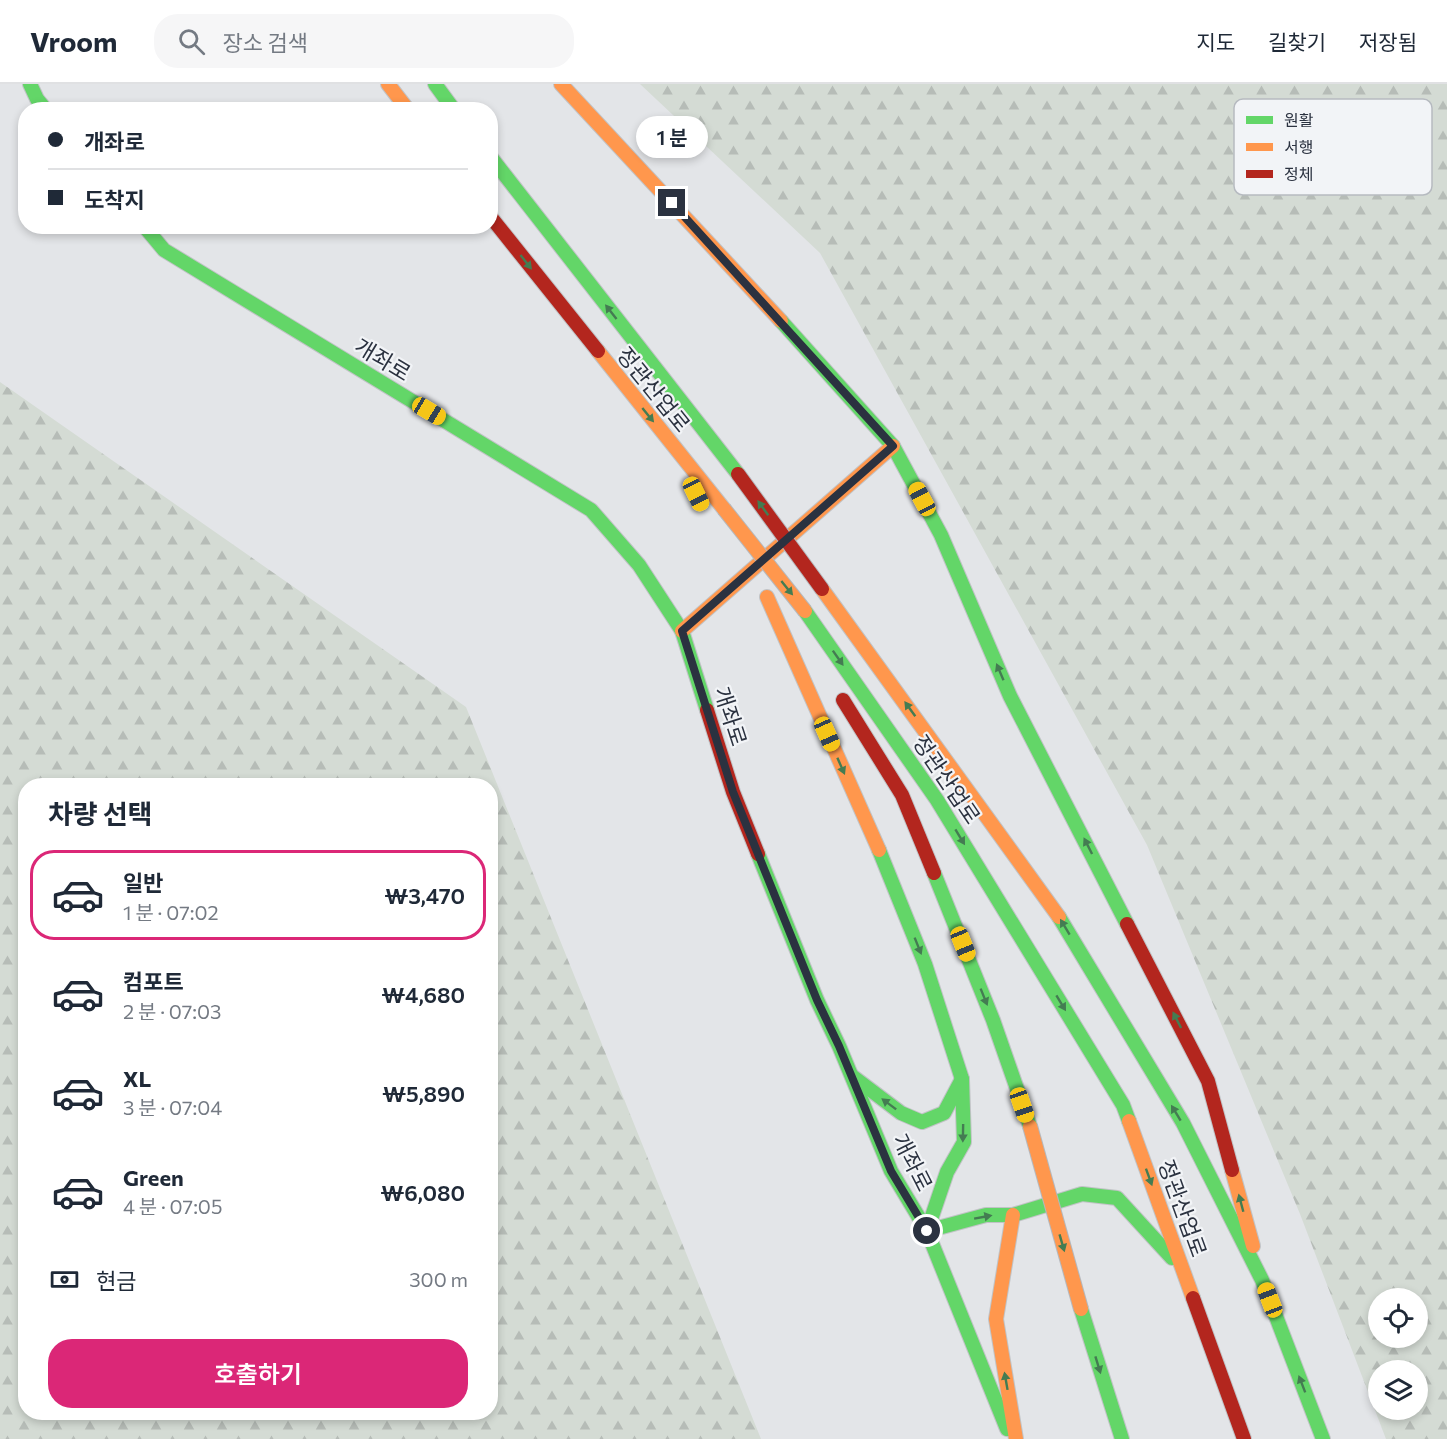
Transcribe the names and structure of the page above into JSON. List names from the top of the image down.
{
  "streets": {
    "main road": ["개좌로", "정관산업로"]
  },
  "legend": ["원활", "서행", "정체"],
  "page": {
    "header": "Vroom",
    "search": "장소 검색",
    "nav": ["지도", "길찾기", "저장됨"],
    "banner": ["개좌로", "도착지"],
    "bubble": "1 분",
    "heading": "차량 선택",
    "list": [
      {
        "name": "일반",
        "note": "1 분 · 07:02",
        "value": "₩3,470"
      },
      {
        "name": "컴포트",
        "note": "2 분 · 07:03",
        "value": "₩4,680"
      },
      {
        "name": "XL",
        "note": "3 분 · 07:04",
        "value": "₩5,890"
      },
      {
        "name": "Green",
        "note": "4 분 · 07:05",
        "value": "₩6,080"
      }
    ],
    "pay": ["현금", "300 m"],
    "buttons": "호출하기"
  }
}
